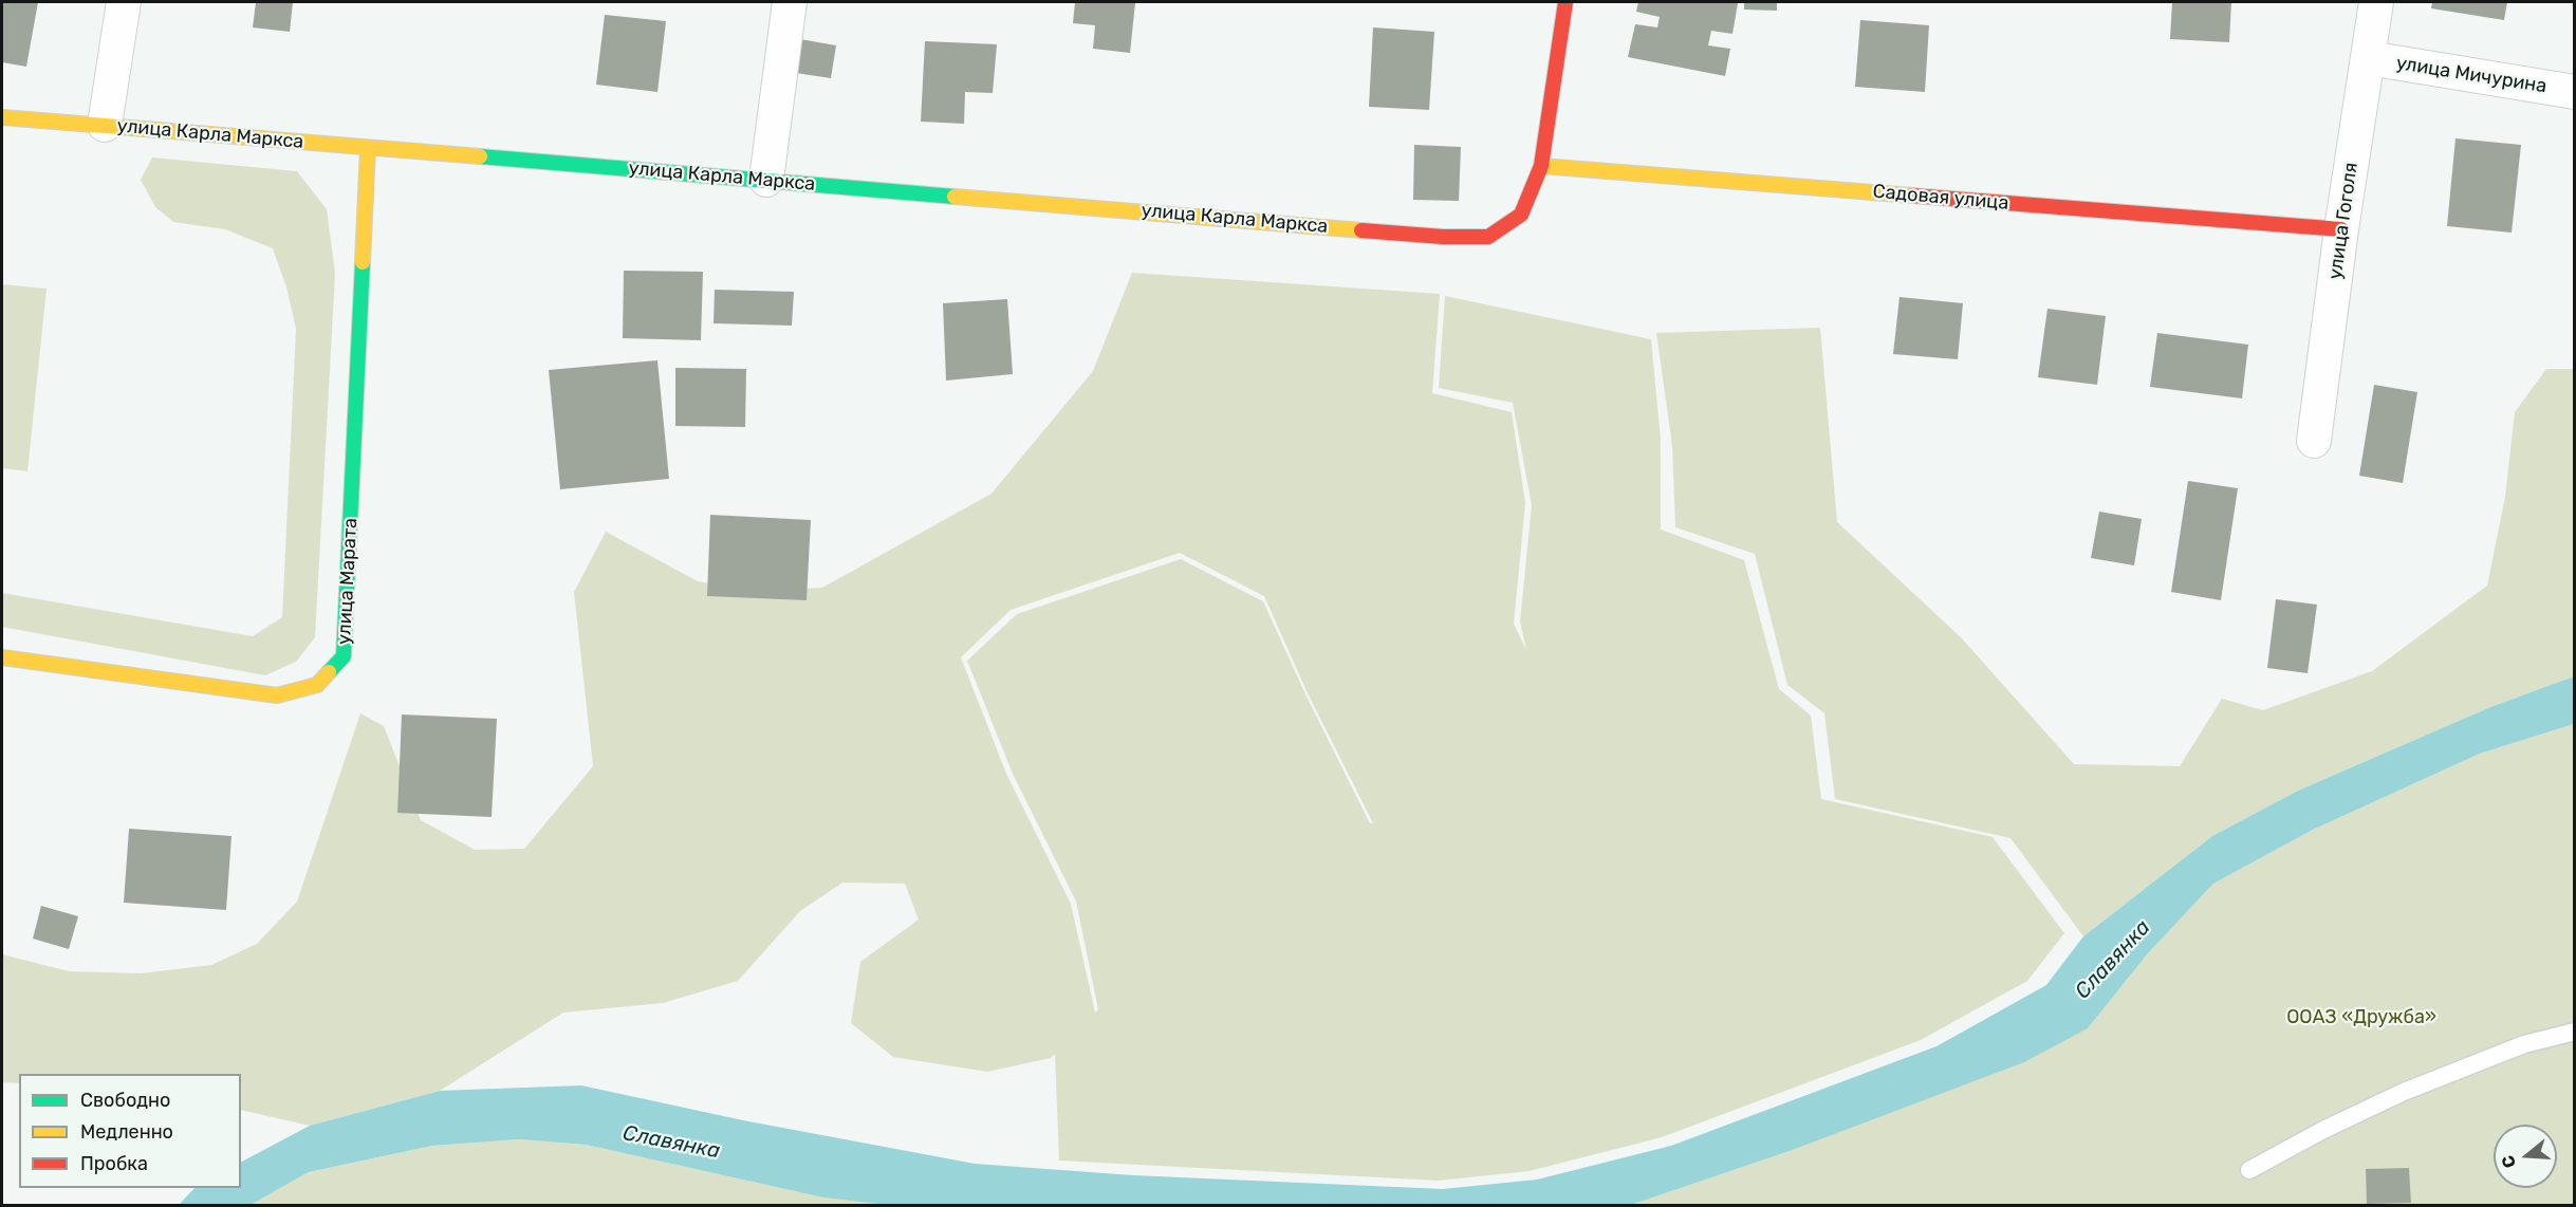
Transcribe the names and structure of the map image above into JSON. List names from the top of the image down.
{
  "streets": {
    "street": [
      "улица Мичурина",
      "улица Карла Маркса",
      "Садовая улица",
      "улица Гоголя",
      "улица Марата"
    ]
  },
  "crossings": [
    ["улица Мичурина", "улица Гоголя"],
    ["улица Карла Маркса", "Садовая улица"],
    ["улица Карла Маркса", "улица Марата"],
    ["Садовая улица", "улица Гоголя"]
  ],
  "water": ["Славянка"],
  "parks": ["ООАЗ «Дружба»"],
  "legend": ["Свободно", "Медленно", "Пробка"],
  "north": "left"
}
